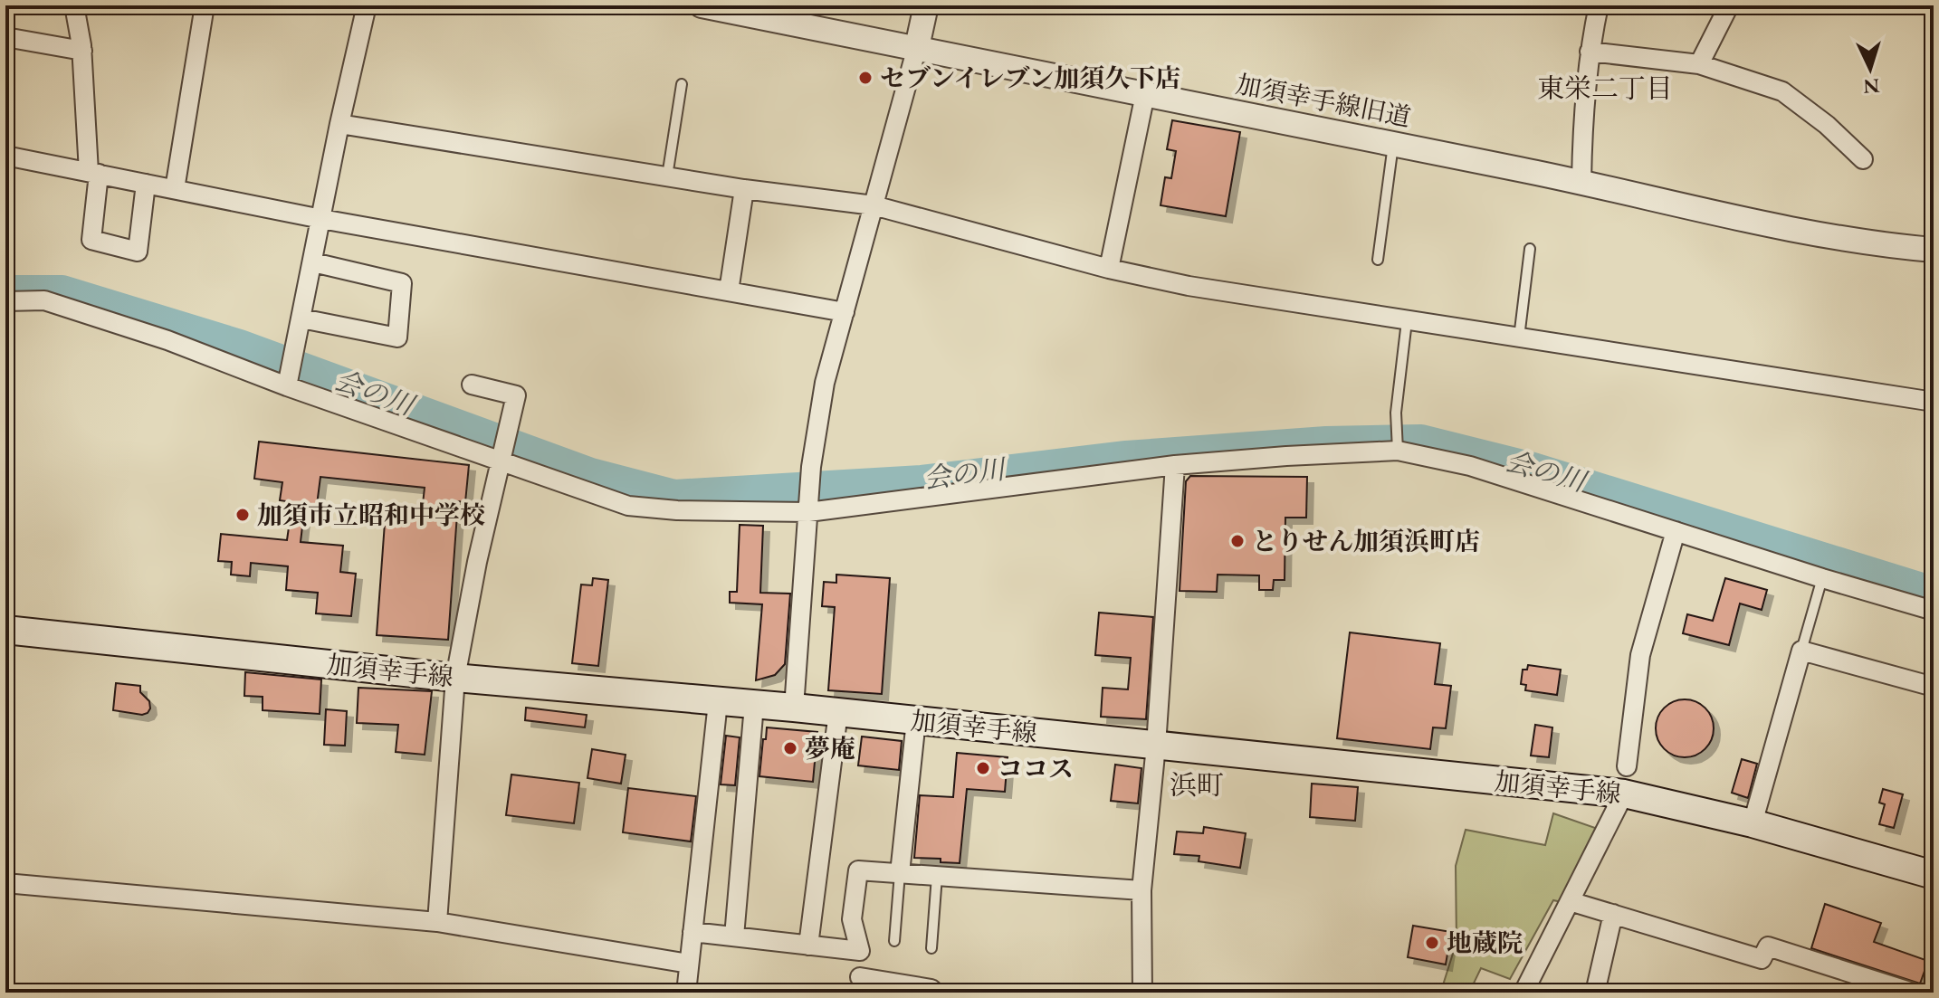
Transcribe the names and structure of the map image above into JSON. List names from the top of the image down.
{
  "streets": {
    "main road": ["加須幸手線"],
    "street": ["加須幸手線旧道"]
  },
  "districts": ["東栄二丁目", "浜町"],
  "water": ["会の川"],
  "places": [
    "セブンイレブン加須久下店",
    "加須市立昭和中学校",
    "とりせん加須浜町店",
    "夢庵",
    "ココス",
    "地蔵院"
  ],
  "north": "bottom"
}
